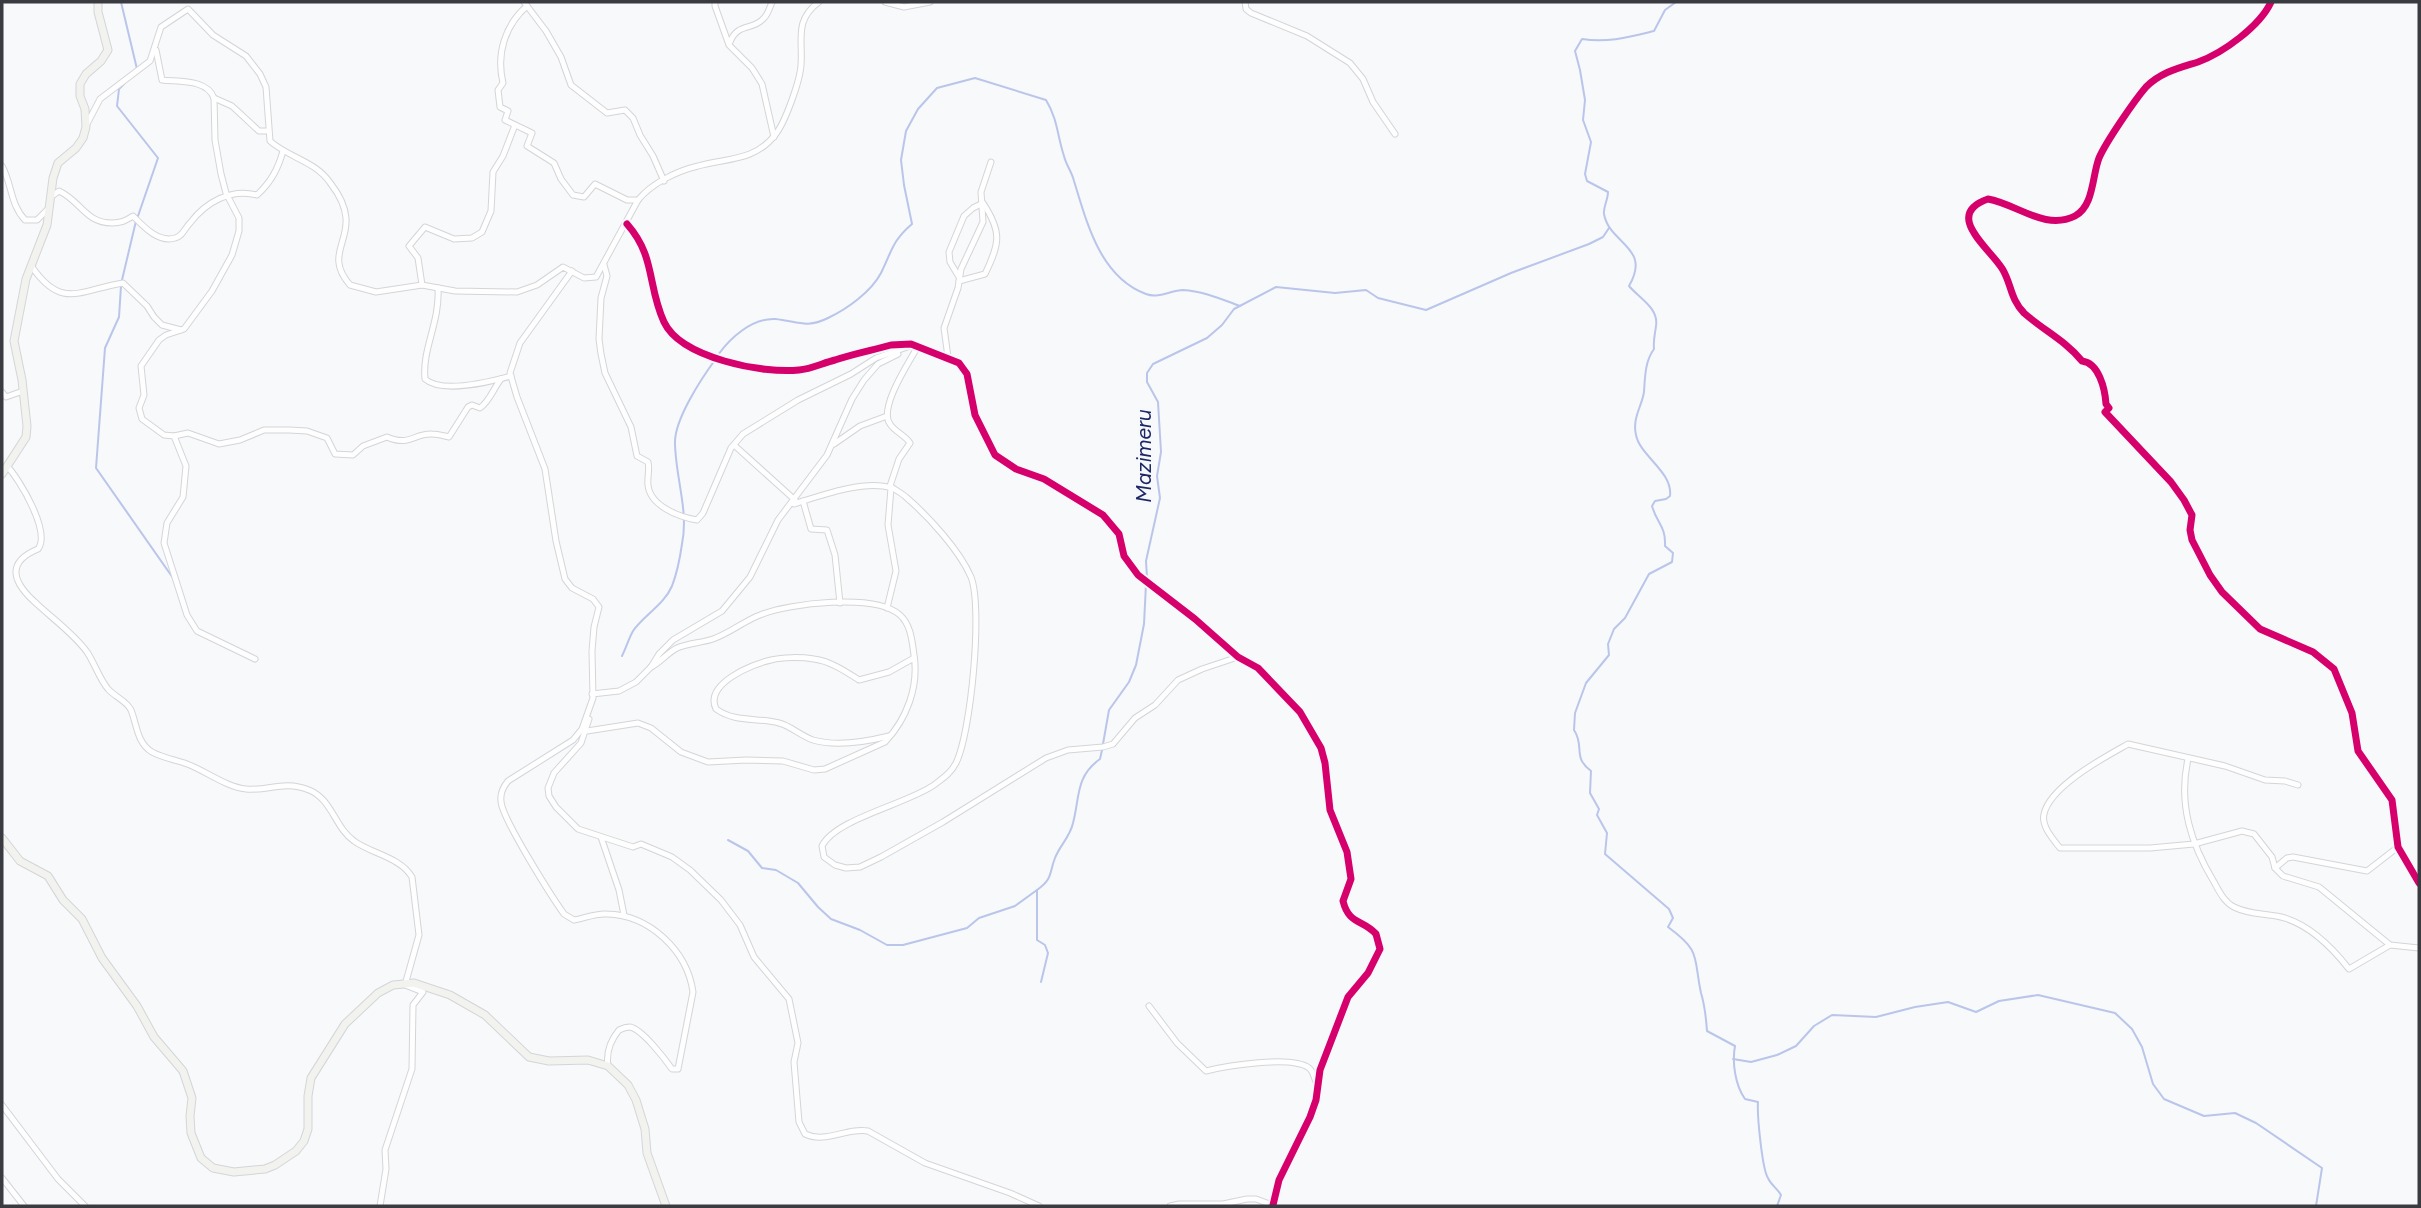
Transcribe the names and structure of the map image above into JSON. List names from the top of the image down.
{
  "water": ["Mazimeru"]
}
